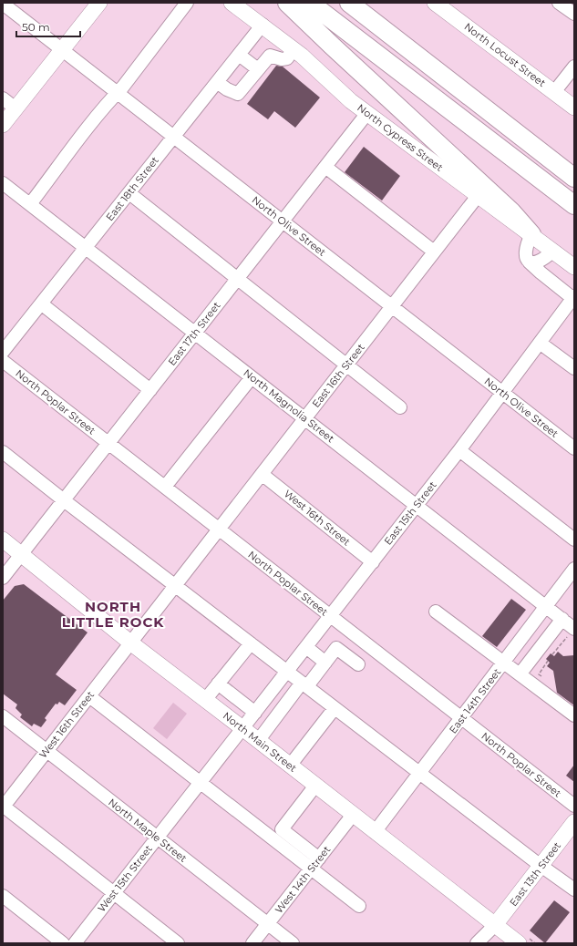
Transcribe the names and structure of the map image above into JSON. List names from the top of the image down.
{
  "streets": {
    "main road": [
      "North Locust Street",
      "North Cypress Street",
      "North Main Street",
      "East 13th Street"
    ],
    "street": [
      "East 18th Street",
      "North Olive Street",
      "East 17th Street",
      "East 16th Street",
      "North Poplar Street",
      "North Magnolia Street",
      "East 15th Street",
      "West 16th Street",
      "East 14th Street",
      "North Maple Street",
      "West 15th Street",
      "West 14th Street"
    ]
  },
  "crossings": [
    ["North Cypress Street", "East 18th Street"],
    ["North Cypress Street", "East 17th Street"],
    ["North Cypress Street", "East 16th Street"],
    ["East 18th Street", "North Olive Street"],
    ["East 18th Street", "North Magnolia Street"],
    ["North Olive Street", "East 17th Street"],
    ["North Olive Street", "East 16th Street"],
    ["North Olive Street", "East 15th Street"],
    ["East 17th Street", "North Poplar Street"],
    ["East 17th Street", "North Magnolia Street"],
    ["East 17th Street", "North Main Street"],
    ["East 16th Street", "North Poplar Street"],
    ["East 16th Street", "North Magnolia Street"],
    ["East 16th Street", "West 16th Street"],
    ["East 16th Street", "North Main Street"],
    ["North Poplar Street", "East 15th Street"],
    ["North Poplar Street", "East 14th Street"],
    ["North Magnolia Street", "East 15th Street"],
    ["North Magnolia Street", "East 14th Street"],
    ["East 15th Street", "West 16th Street"],
    ["East 15th Street", "North Main Street"],
    ["East 15th Street", "West 15th Street"],
    ["West 16th Street", "North Main Street"],
    ["West 16th Street", "North Maple Street"],
    ["East 14th Street", "North Main Street"],
    ["North Main Street", "East 13th Street"],
    ["North Main Street", "West 15th Street"],
    ["North Main Street", "West 14th Street"],
    ["North Maple Street", "West 15th Street"],
    ["North Maple Street", "West 14th Street"]
  ],
  "districts": ["NORTH LITTLE ROCK"],
  "scale_bar": "50 m"
}
